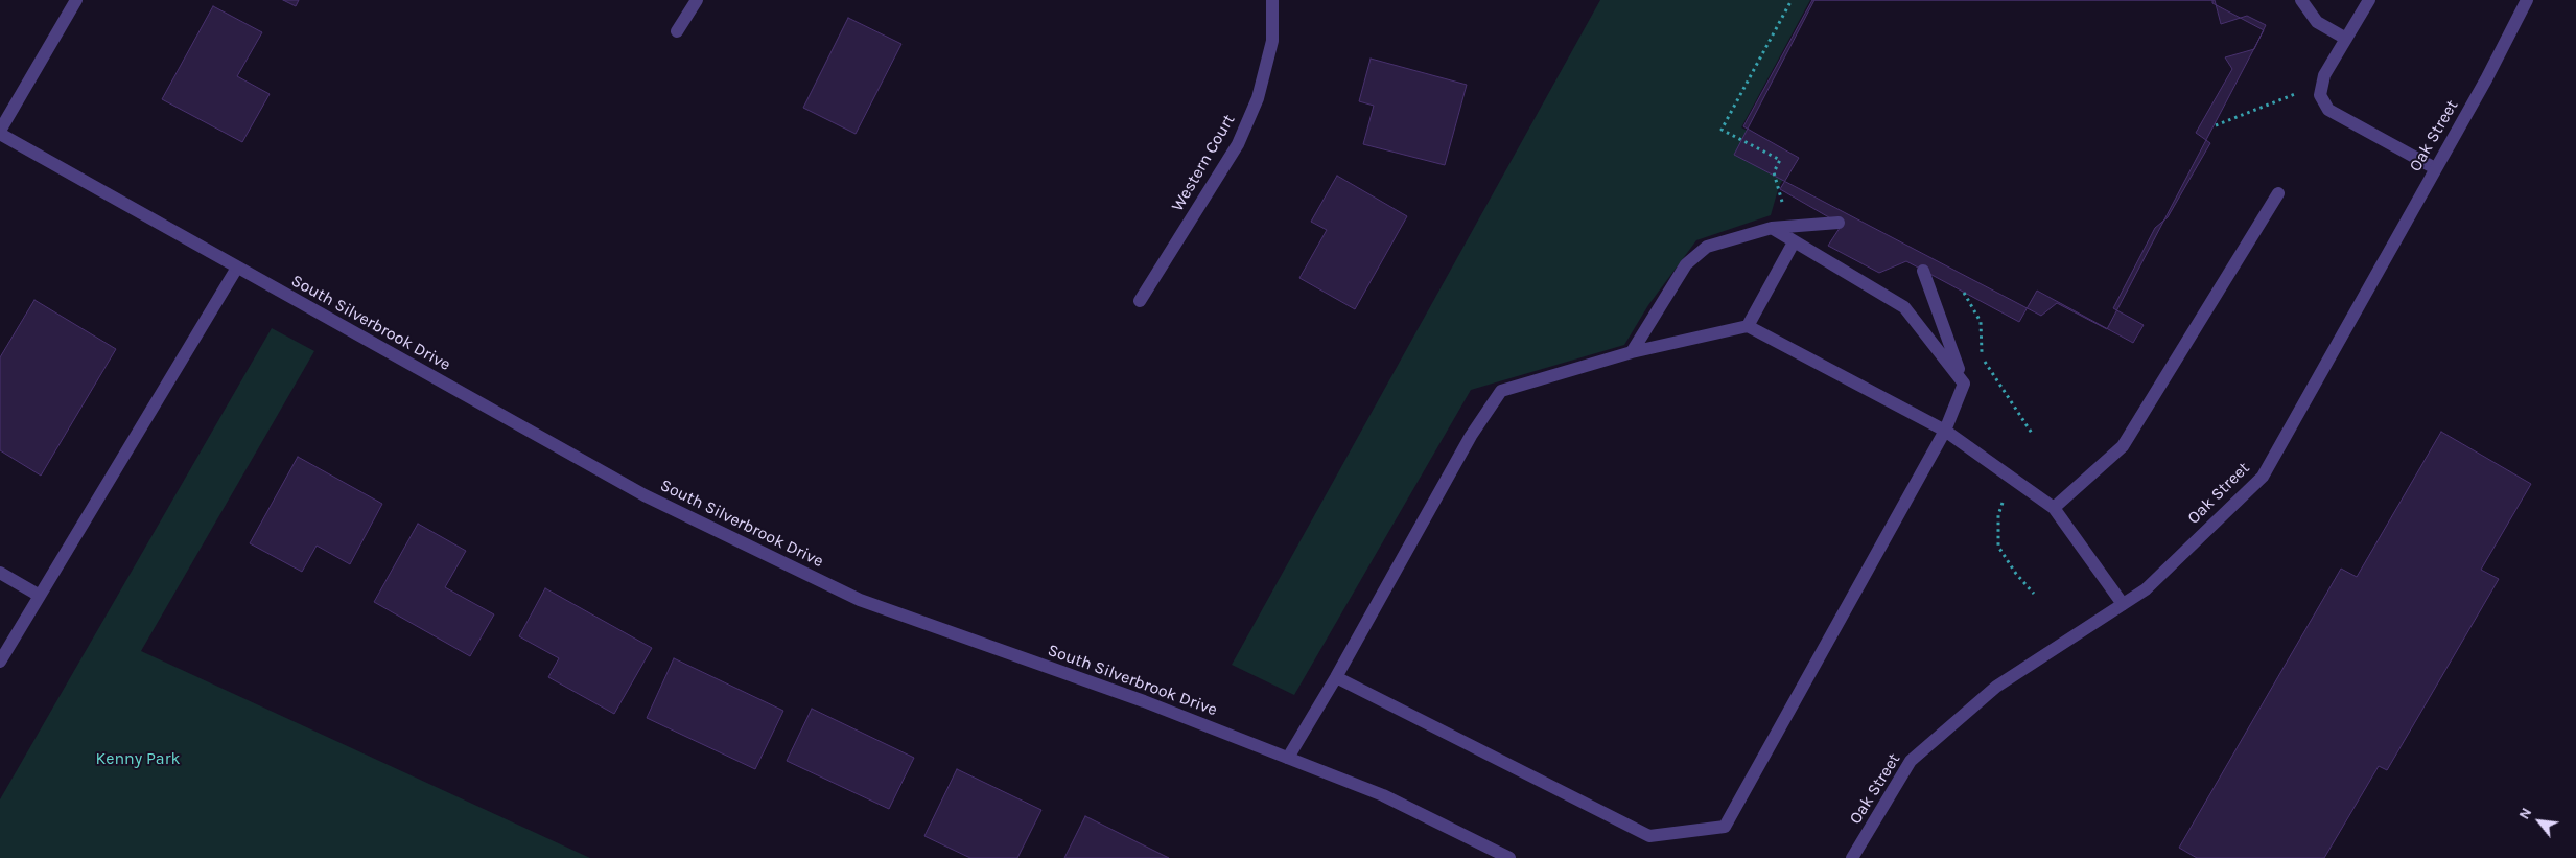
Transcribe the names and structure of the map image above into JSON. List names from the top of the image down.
{
  "streets": {
    "street": ["Oak Street", "Western Court", "South Silverbrook Drive"]
  },
  "parks": ["Kenny Park"],
  "north": "top left"
}
